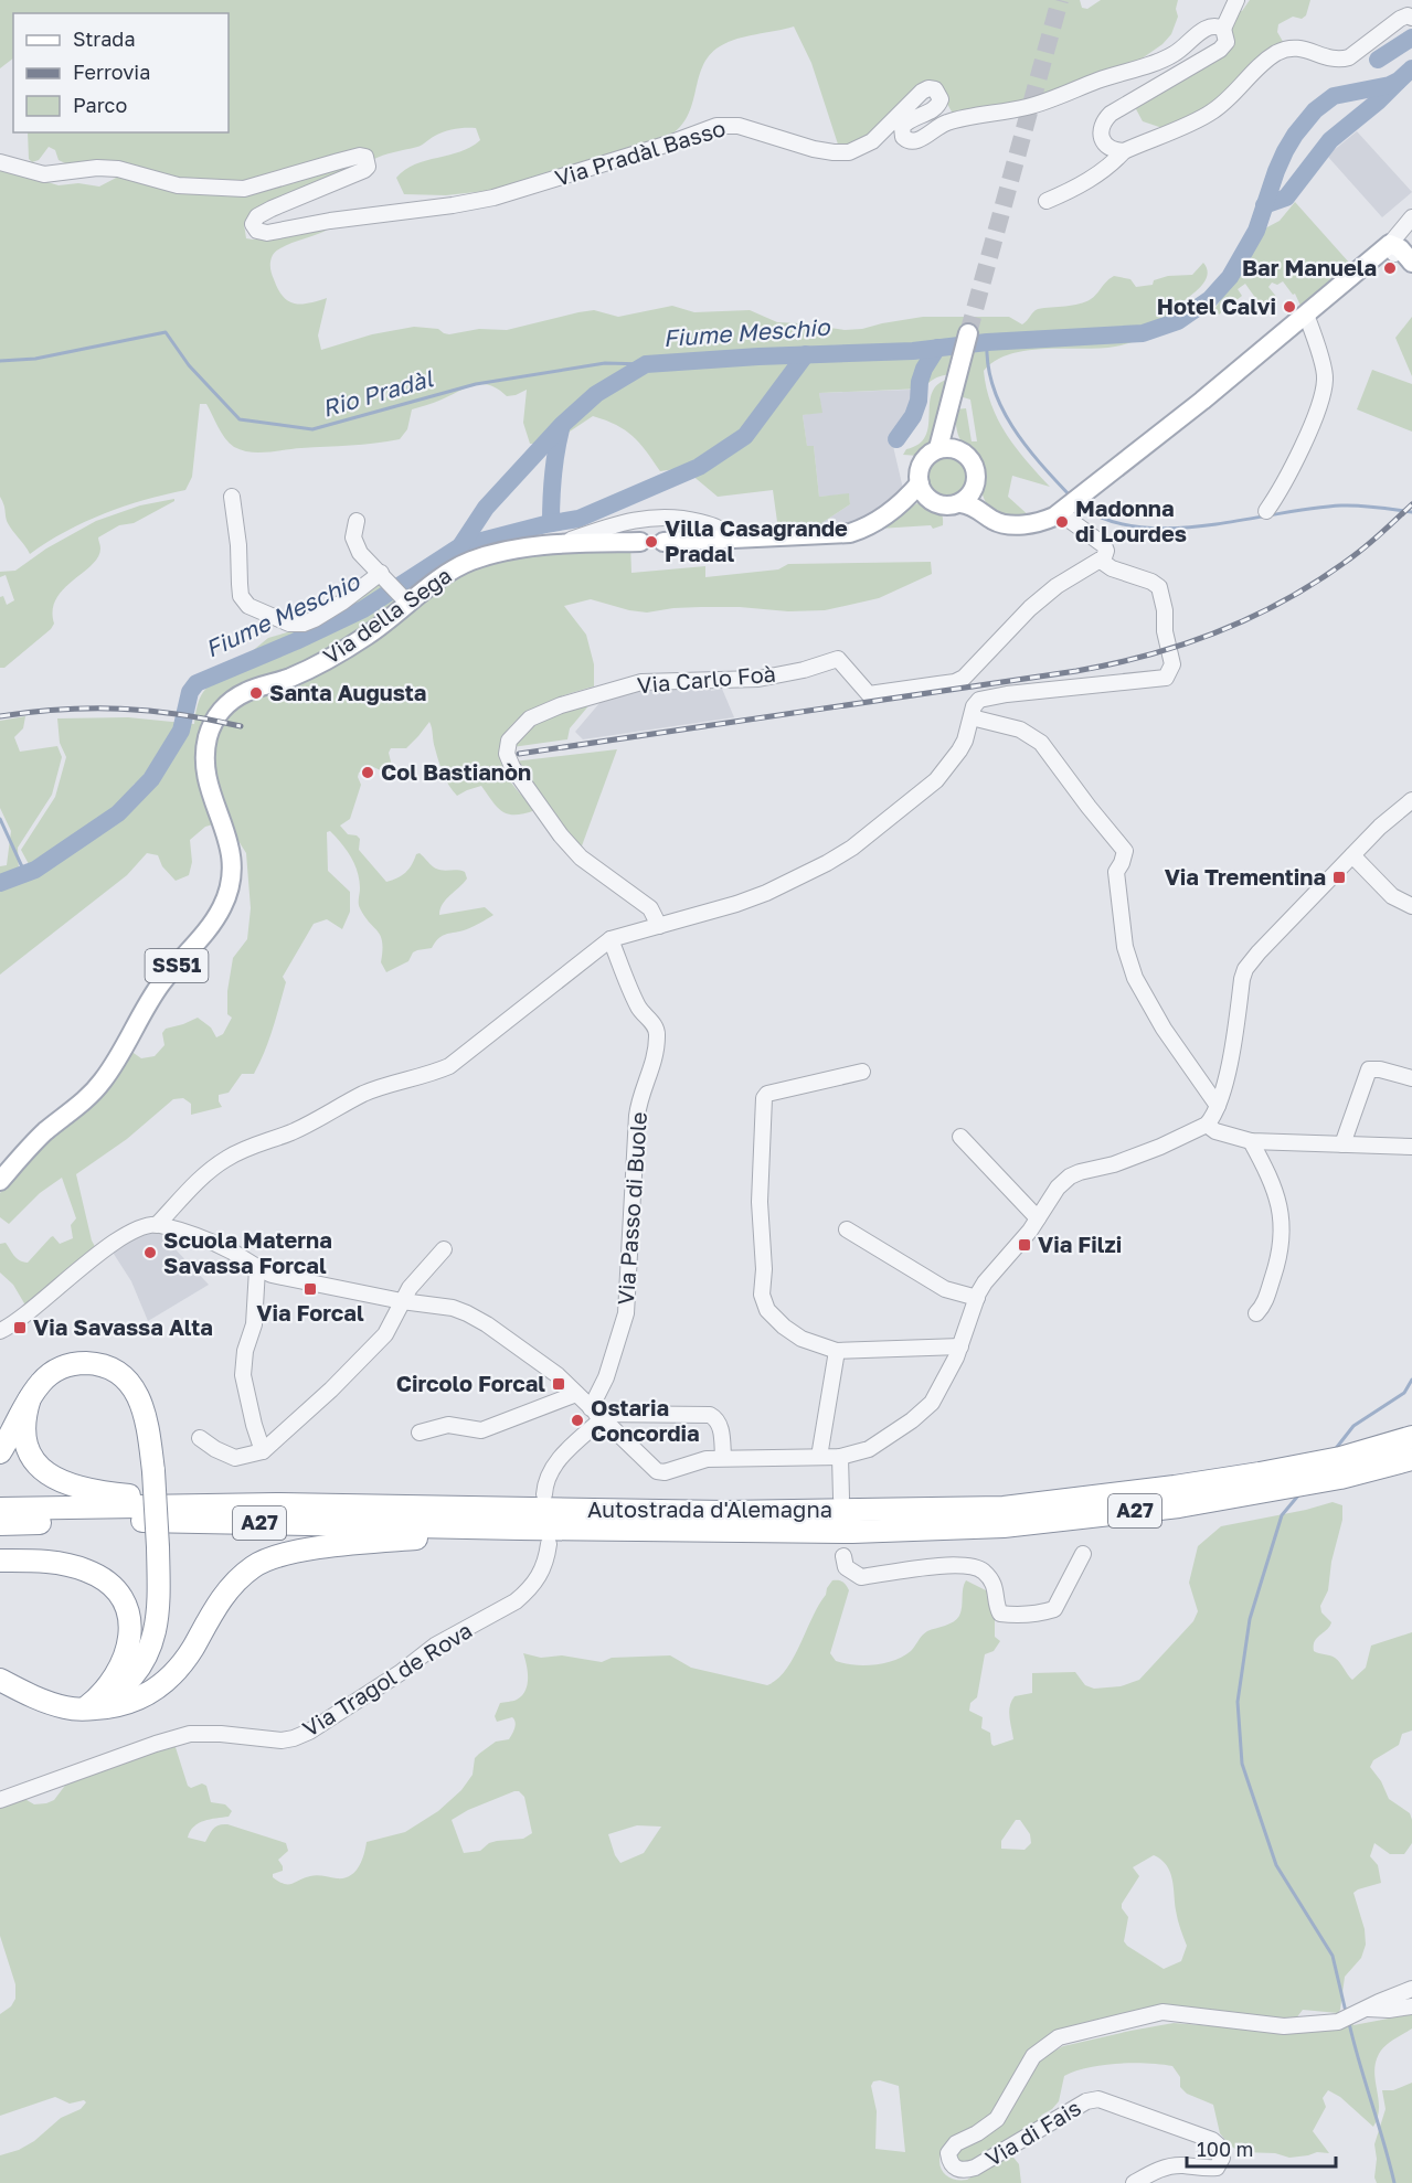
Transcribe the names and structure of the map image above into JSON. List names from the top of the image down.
{
  "streets": {
    "highway": ["Autostrada d'Alemagna", "A27"],
    "main road": ["Via della Sega", "SS51"],
    "street": [
      "Via Pradàl Basso",
      "Via Carlo Foà",
      "Via Passo di Buole",
      "Via Tragol de Rova",
      "Via di Fais"
    ]
  },
  "crossings": [
    ["Autostrada d'Alemagna", "A27"]
  ],
  "water": ["Fiume Meschio", "Rio Pradàl"],
  "places": {
    "other": [
      "Bar Manuela",
      "Hotel Calvi",
      "Madonna di Lourdes",
      "Villa Casagrande Pradal",
      "Santa Augusta",
      "Col Bastianòn",
      "Scuola Materna Savassa Forcal",
      "Ostaria Concordia"
    ],
    "transit": [
      "Via Trementina",
      "Via Filzi",
      "Via Forcal",
      "Via Savassa Alta",
      "Circolo Forcal"
    ]
  },
  "legend": ["Strada", "Ferrovia", "Parco"],
  "scale_bar": "100 m"
}
